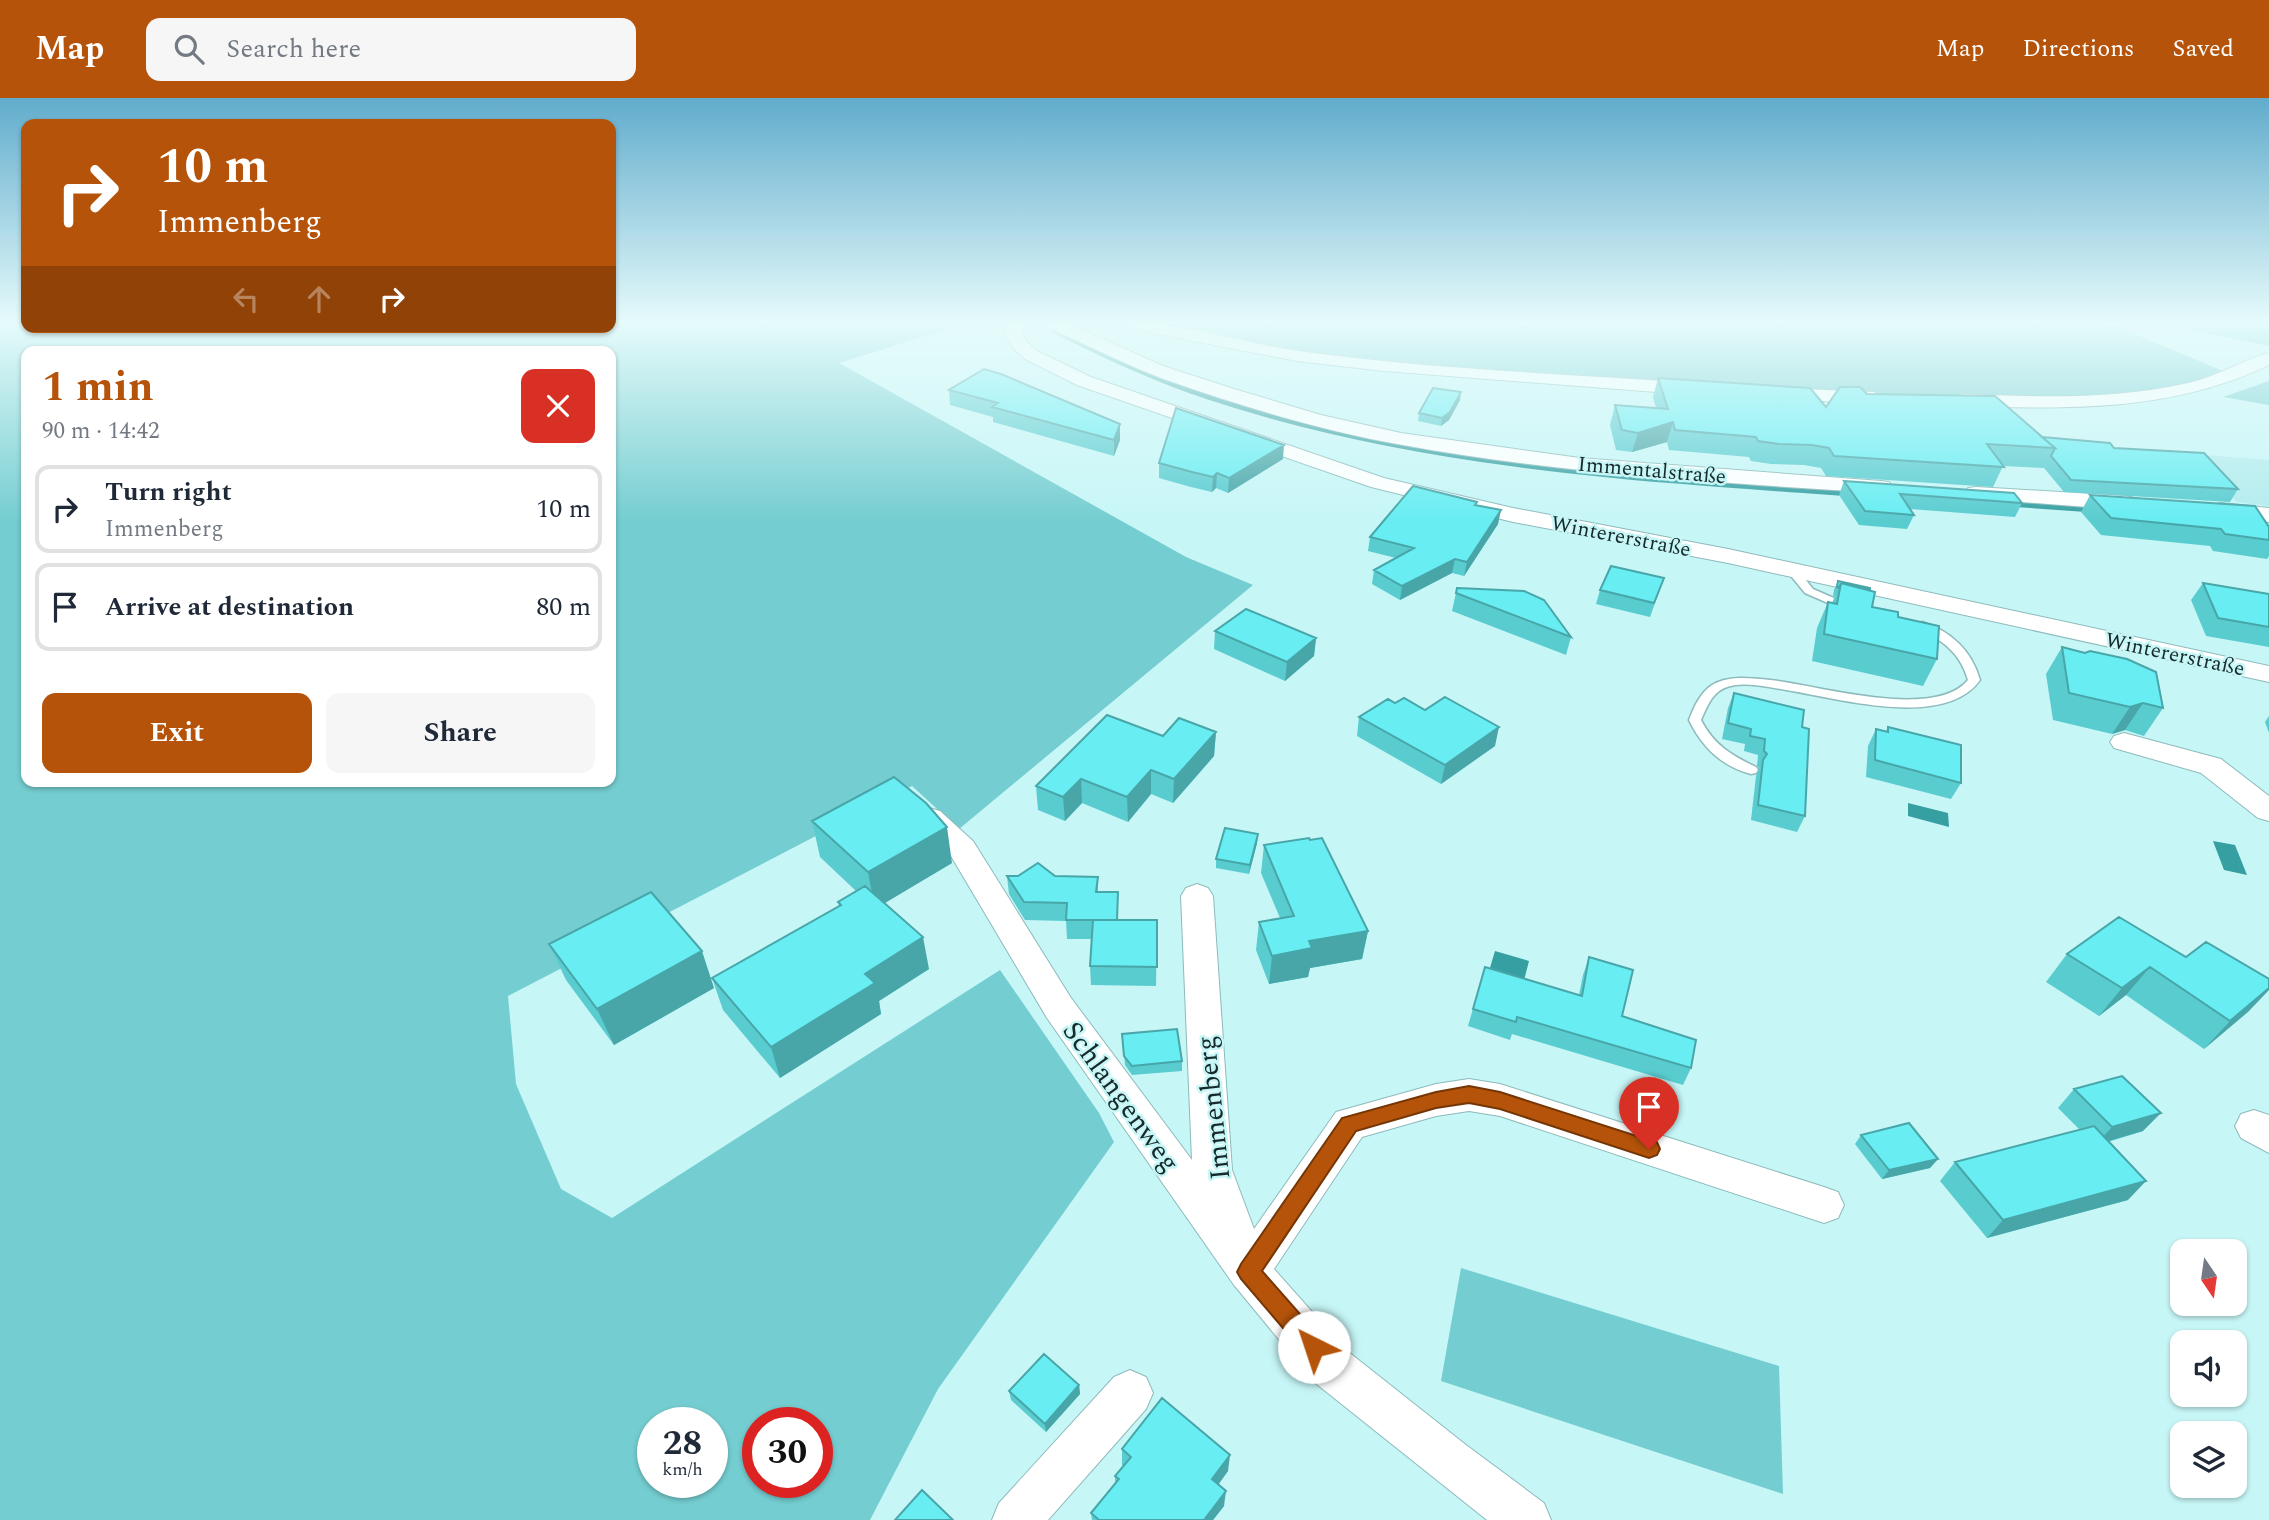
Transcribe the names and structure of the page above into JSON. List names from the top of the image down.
{
  "streets": {
    "street": [
      "Immentalstraße",
      "Wintererstraße",
      "Schlangenweg",
      "Immenberg"
    ]
  },
  "crossings": [
    ["Schlangenweg", "Immenberg"]
  ],
  "north": "bottom",
  "page": {
    "header": "Map",
    "search": "Search here",
    "nav": ["Map", "Directions", "Saved"],
    "turn": ["10 m", "Immenberg"],
    "heading": ["1 min", "90 m · 14:42"],
    "list": [
      {
        "name": "Turn right",
        "note": "Immenberg",
        "value": "10 m"
      },
      {
        "name": "Arrive at destination",
        "value": "80 m"
      }
    ],
    "buttons": ["Exit", "Share"],
    "speed": "28 km/h",
    "limit": "30"
  }
}
